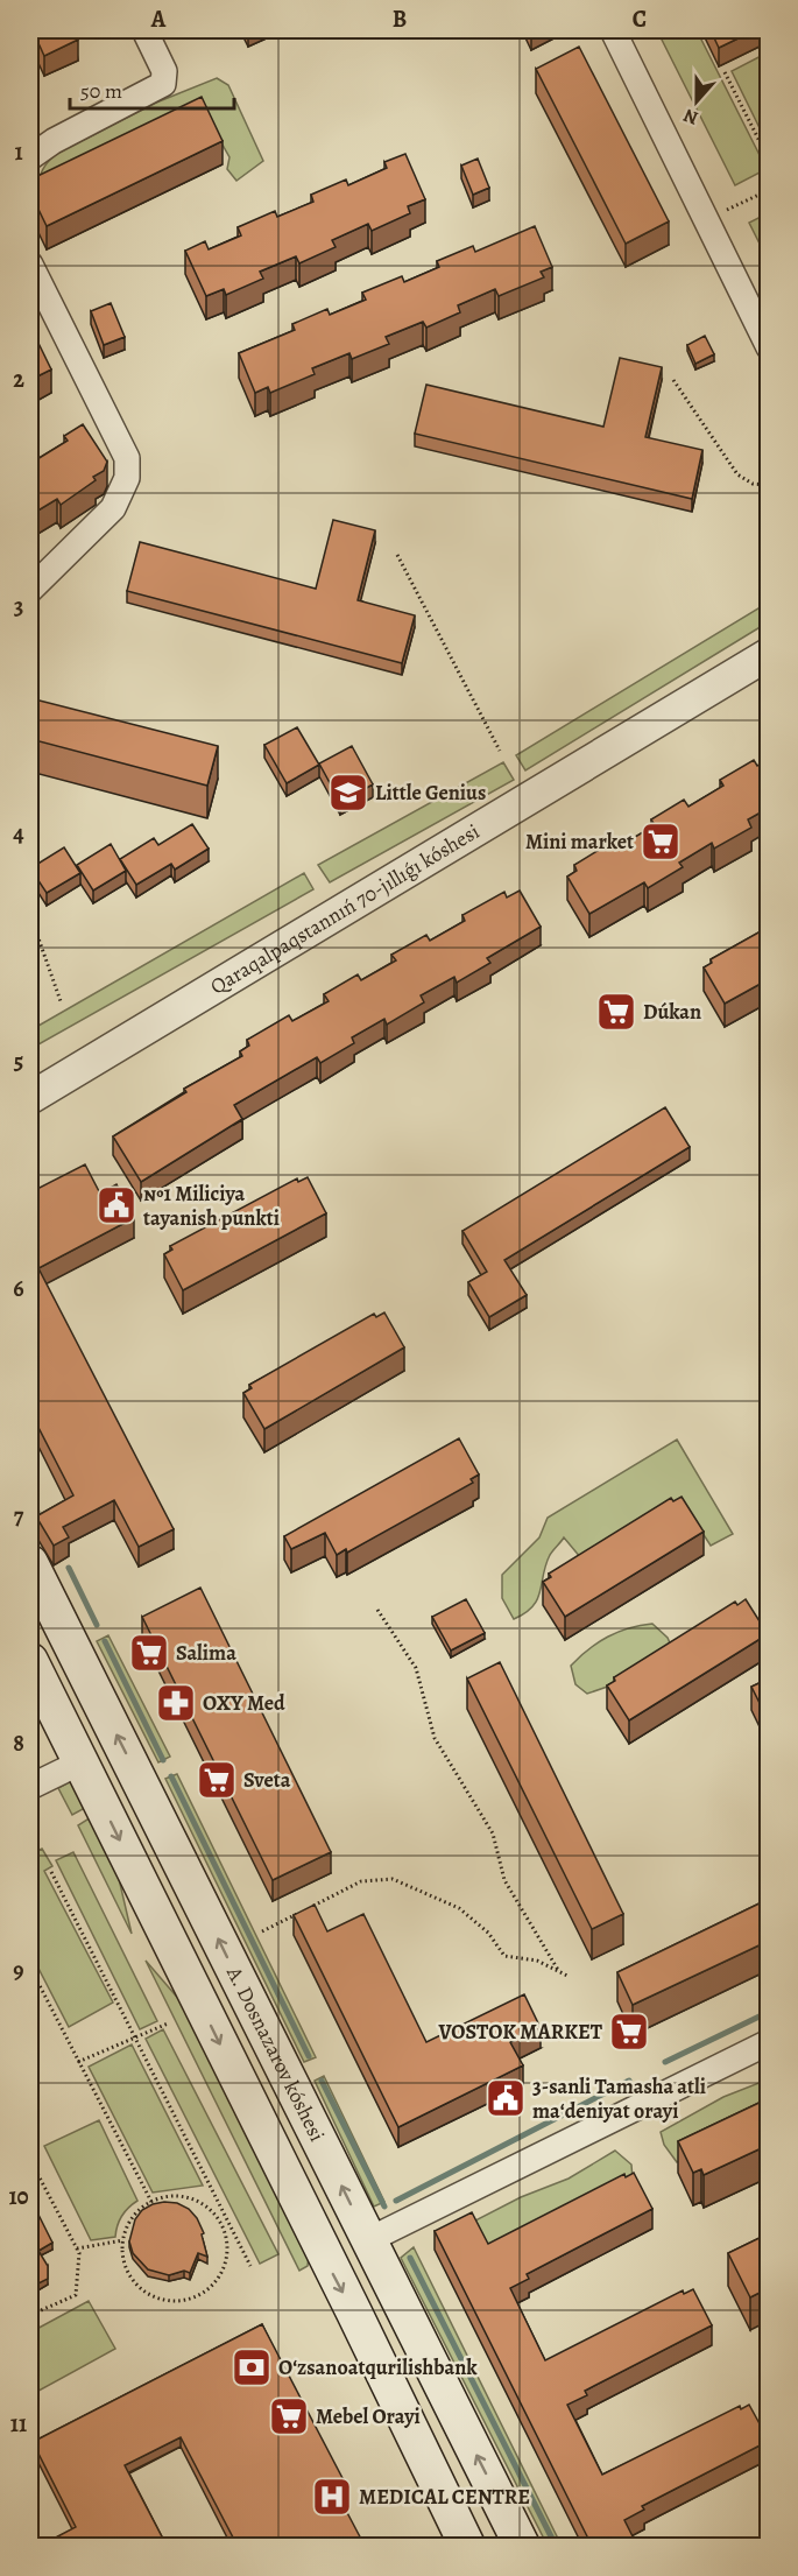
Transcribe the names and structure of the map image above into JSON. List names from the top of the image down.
{
  "streets": {
    "main road": ["A. Dosnazarov kóshesi"],
    "street": ["Qaraqalpaqstannıń 70-jıllıǵı kóshesi"]
  },
  "places": {
    "school or university": ["Little Genius"],
    "supermarket": [
      "Mini market",
      "Dúkan",
      "Salima",
      "Sveta",
      "VOSTOK MARKET",
      "Mebel Orayi"
    ],
    "public building": ["№1 Miliciya tayanish punkti", "3-sanli Tamasha atli maʻdeniyat orayi"],
    "pharmacy": ["OXY Med"],
    "bank": ["Oʻzsanoatqurilishbank"],
    "hospital": ["MEDICAL CENTRE"]
  },
  "scale_bar": "50 m",
  "north": "bottom",
  "grid": {
    "columns": ["A", "B", "C"],
    "rows": [
      "1",
      "2",
      "3",
      "4",
      "5",
      "6",
      "7",
      "8",
      "9",
      "10",
      "11"
    ]
  }
}
